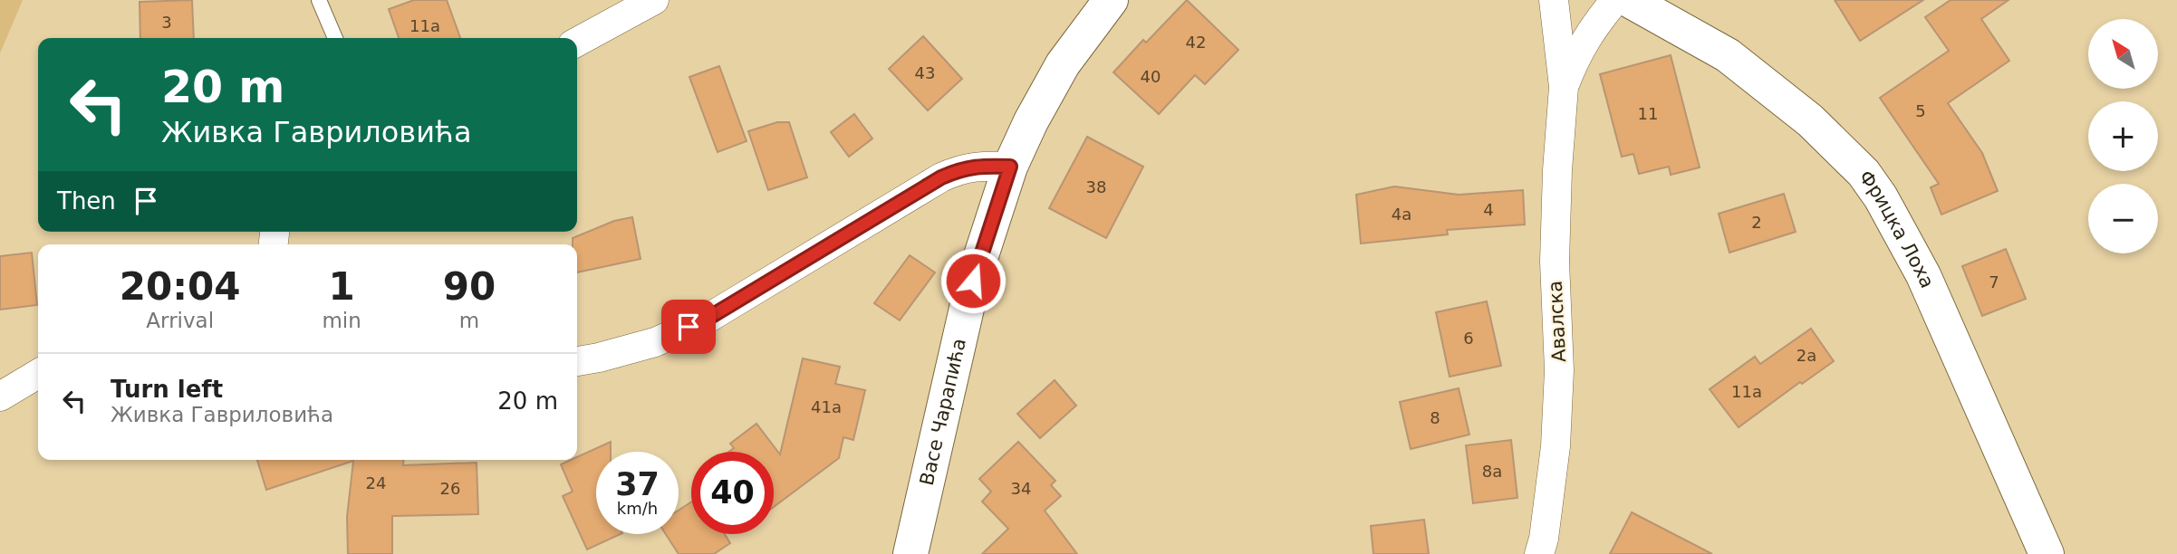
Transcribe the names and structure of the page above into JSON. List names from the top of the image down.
{
  "streets": {
    "street": ["Фрицка Лоха", "Авалска", "Васе Чарапића"]
  },
  "house_numbers": [
    "3",
    "11a",
    "42",
    "43",
    "40",
    "5",
    "11",
    "38",
    "4",
    "4a",
    "2",
    "7",
    "6",
    "2a",
    "11a",
    "41a",
    "8",
    "8a",
    "24",
    "26",
    "34"
  ],
  "north": "top left",
  "page": {
    "map_buttons": ["+", "−"],
    "turn": ["20 m", "Живка Гавриловића"],
    "then": "Then",
    "eta": [
      "20:04",
      "Arrival",
      "1",
      "min",
      "90",
      "m"
    ],
    "list": [
      {
        "name": "Turn left",
        "note": "Живка Гавриловића",
        "value": "20 m"
      }
    ],
    "speed": "37 km/h",
    "limit": "40"
  }
}
